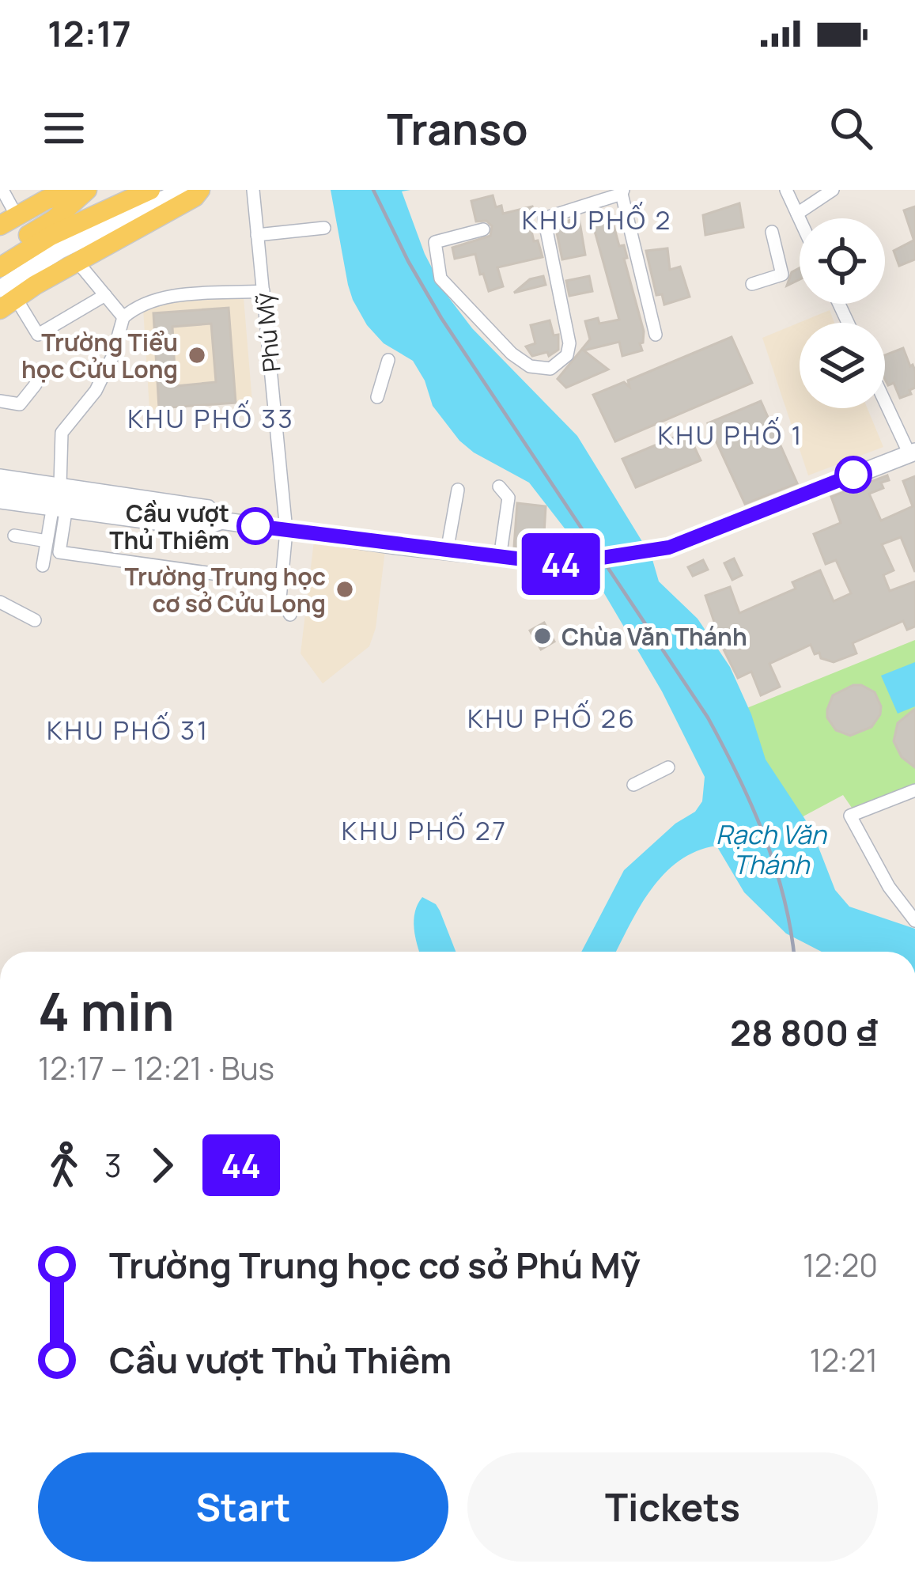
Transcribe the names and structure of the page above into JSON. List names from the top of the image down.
{
  "streets": {
    "street": ["Phú Mỹ"]
  },
  "districts": [
    "KHU PHỐ 2",
    "KHU PHỐ 33",
    "KHU PHỐ 1",
    "KHU PHỐ 26",
    "KHU PHỐ 31",
    "KHU PHỐ 27"
  ],
  "water": ["Rạch Văn Thánh"],
  "places": [
    "Trường Tiểu học Cửu Long",
    "Cầu vượt Thủ Thiêm",
    "Trường Trung học cơ sở Cửu Long",
    "Chùa Văn Thánh"
  ],
  "lines": ["bus line 44"],
  "page": {
    "status": "12:17",
    "header": "Transo",
    "on_map": "44",
    "heading": ["4 min", "12:17 – 12:21 · Bus", "28 800 ₫"],
    "legs": ["3", "44"],
    "list": [
      {
        "name": "Trường Trung học cơ sở Phú Mỹ",
        "value": "12:20"
      },
      {
        "name": "Cầu vượt Thủ Thiêm",
        "value": "12:21"
      }
    ],
    "buttons": ["Start", "Tickets"]
  }
}
